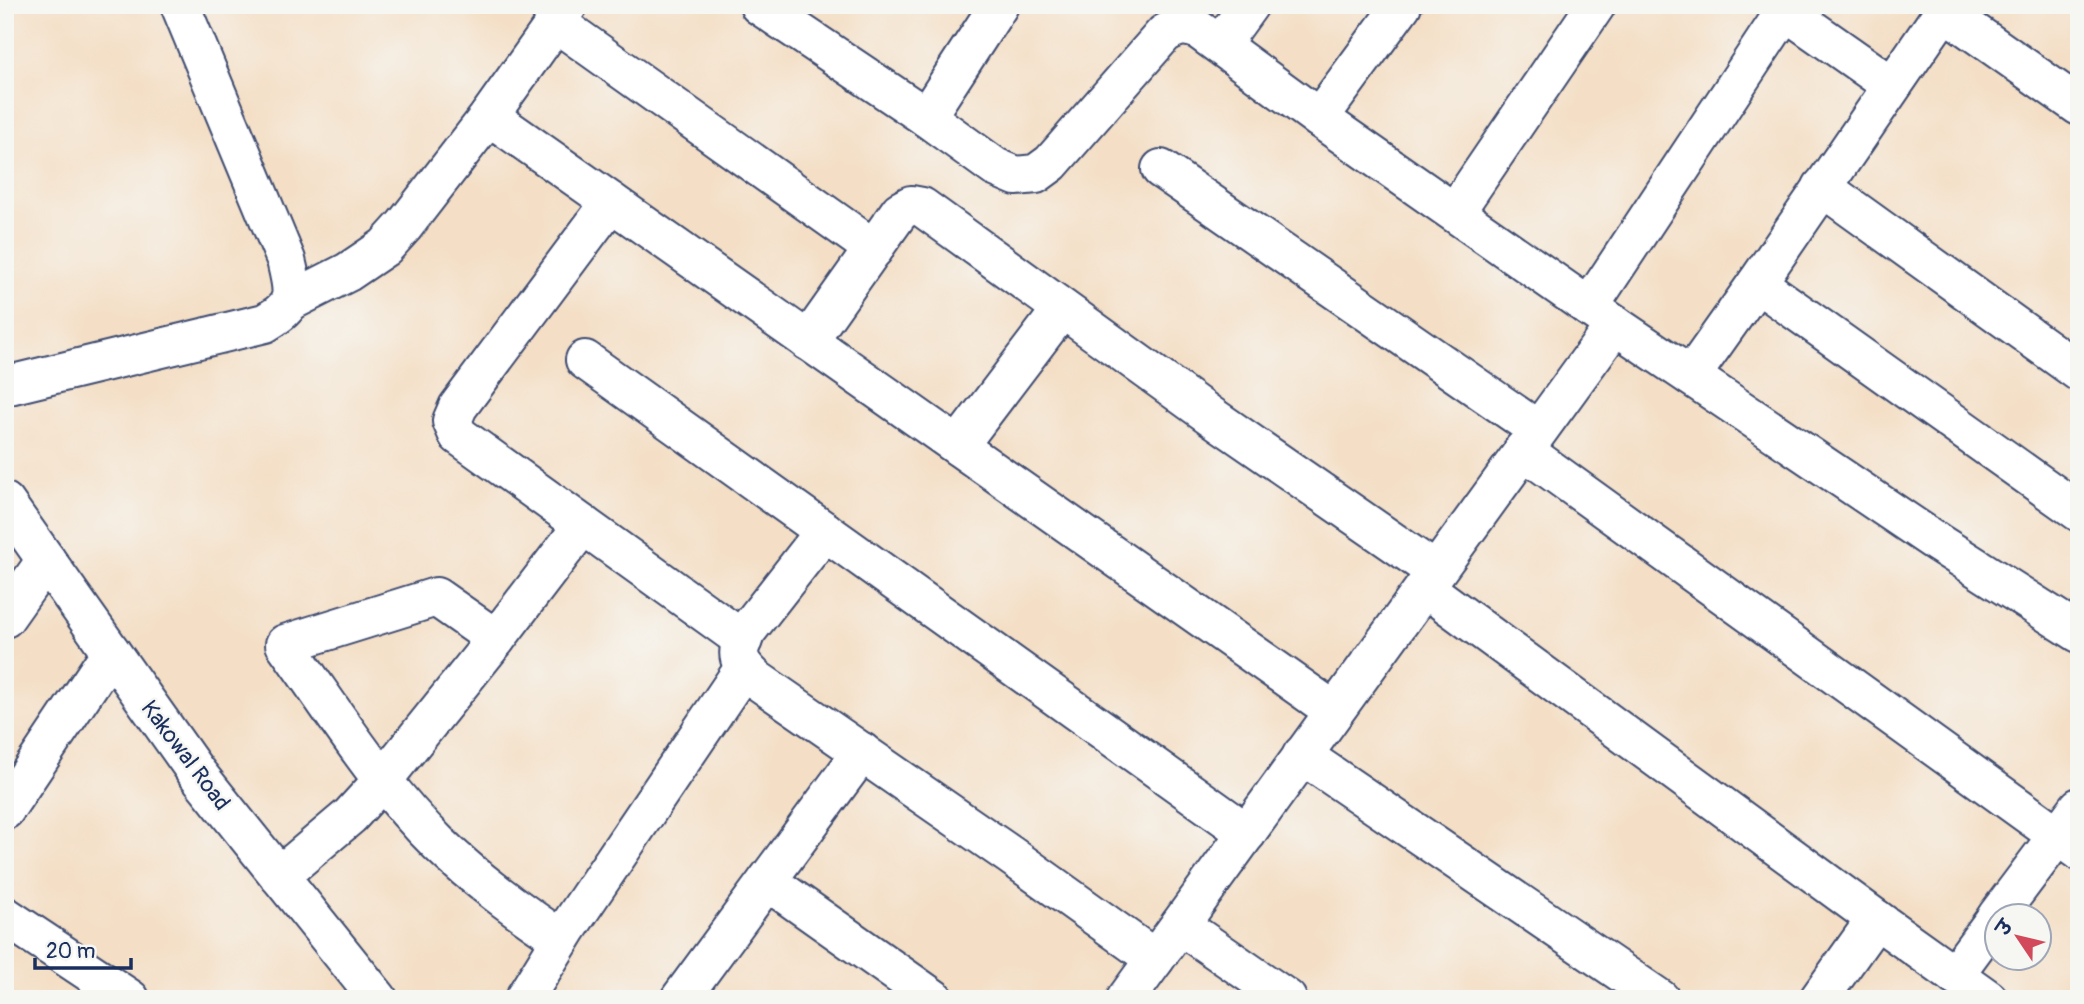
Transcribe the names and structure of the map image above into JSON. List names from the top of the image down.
{
  "streets": {
    "street": ["Kakowal Road"]
  },
  "scale_bar": "20 m",
  "north": "top left"
}
